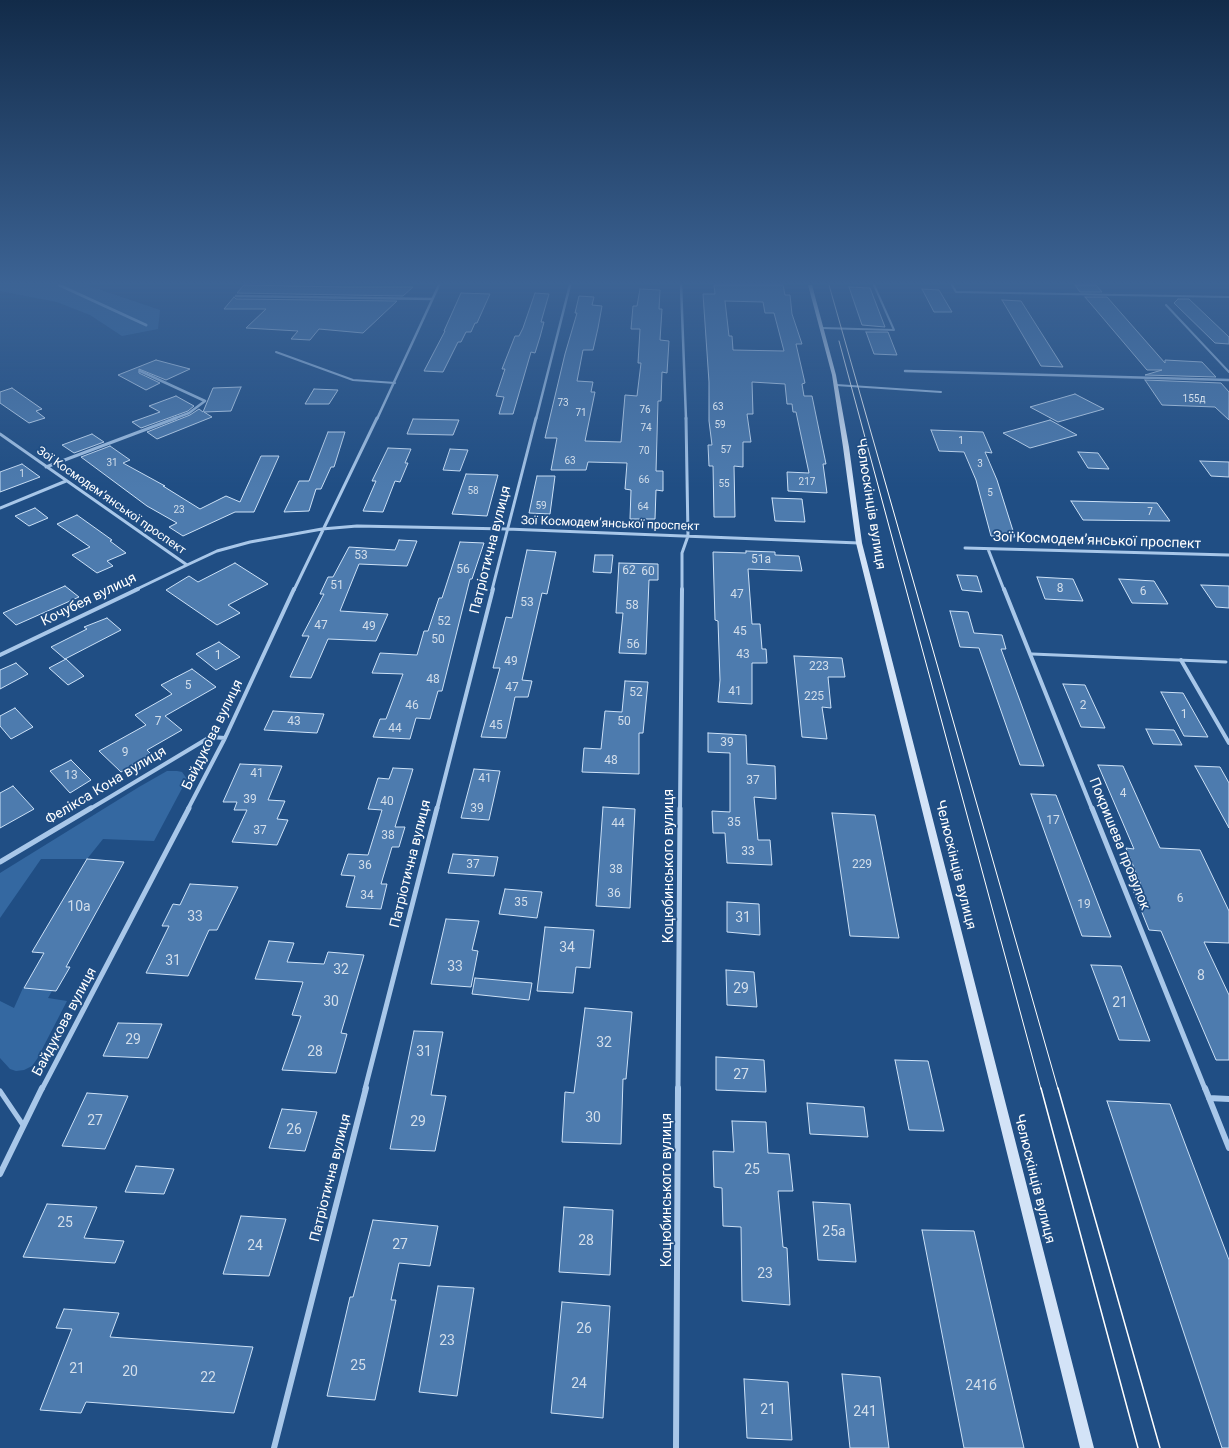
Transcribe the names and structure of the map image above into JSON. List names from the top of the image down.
{
  "streets": {
    "main road": ["Челюскінців вулиця"],
    "street": [
      "Зої Космодем’янської проспект",
      "Патріотична вулиця",
      "Кочубея вулиця",
      "Байдукова вулиця",
      "Фелікса Кона вулиця",
      "Покришева провулок",
      "Коцюбинського вулиця"
    ]
  },
  "crossings": [
    ["Зої Космодем’янської проспект", "Челюскінців вулиця"],
    ["Зої Космодем’янської проспект", "Патріотична вулиця"],
    ["Зої Космодем’янської проспект", "Кочубея вулиця"],
    ["Зої Космодем’янської проспект", "Байдукова вулиця"],
    ["Зої Космодем’янської проспект", "Покришева провулок"],
    ["Зої Космодем’янської проспект", "Коцюбинського вулиця"],
    ["Байдукова вулиця", "Фелікса Кона вулиця"]
  ],
  "house_numbers": [
    "155д",
    "73",
    "63",
    "76",
    "71",
    "59",
    "74",
    "1",
    "57",
    "70",
    "63",
    "31",
    "3",
    "1",
    "66",
    "217",
    "55",
    "58",
    "5",
    "59",
    "64",
    "23",
    "7",
    "53",
    "51а",
    "56",
    "62",
    "60",
    "51",
    "8",
    "6",
    "47",
    "53",
    "58",
    "52",
    "47",
    "49",
    "45",
    "50",
    "56",
    "43",
    "1",
    "49",
    "223",
    "48",
    "5",
    "47",
    "41",
    "52",
    "225",
    "46",
    "2",
    "1",
    "7",
    "43",
    "50",
    "45",
    "44",
    "39",
    "9",
    "48",
    "41",
    "13",
    "41",
    "37",
    "4",
    "39",
    "40",
    "39",
    "17",
    "35",
    "44",
    "37",
    "38",
    "33",
    "37",
    "229",
    "36",
    "38",
    "36",
    "34",
    "6",
    "35",
    "19",
    "10а",
    "33",
    "31",
    "34",
    "31",
    "33",
    "32",
    "8",
    "29",
    "30",
    "21",
    "29",
    "32",
    "28",
    "31",
    "27",
    "30",
    "27",
    "29",
    "26",
    "25",
    "25",
    "25а",
    "28",
    "27",
    "24",
    "23",
    "26",
    "23",
    "25",
    "21",
    "20",
    "22",
    "24",
    "241б",
    "21",
    "241"
  ]
}
